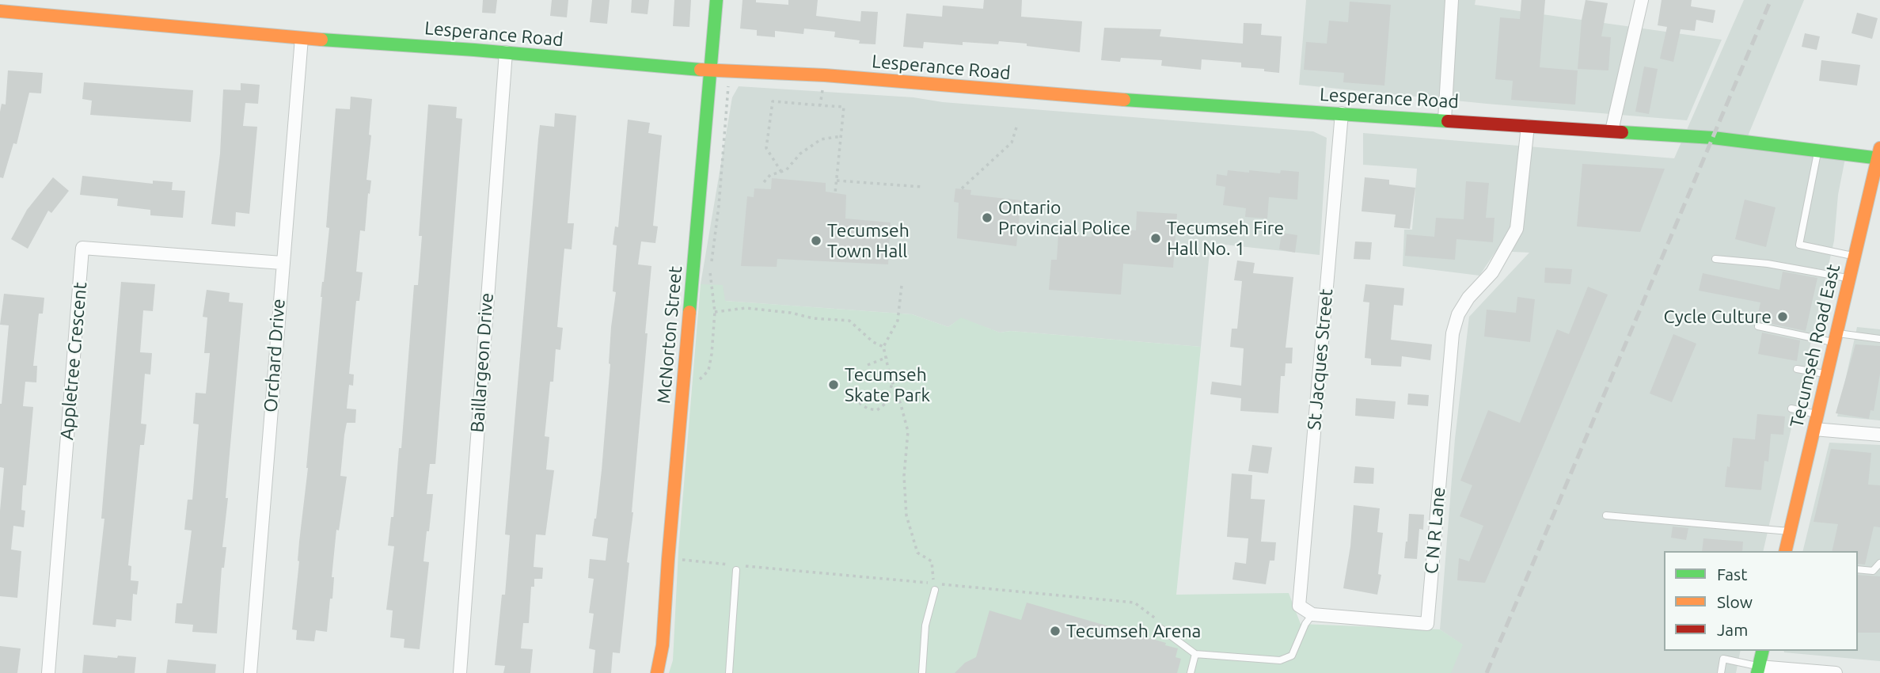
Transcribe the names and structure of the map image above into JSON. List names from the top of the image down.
{
  "streets": {
    "main road": ["Lesperance Road", "McNorton Street", "Tecumseh Road East"],
    "street": [
      "Orchard Drive",
      "St Jacques Street",
      "Appletree Crescent",
      "Baillargeon Drive",
      "C N R Lane"
    ]
  },
  "crossings": [
    ["Lesperance Road", "McNorton Street"],
    ["Lesperance Road", "Tecumseh Road East"],
    ["Lesperance Road", "Orchard Drive"],
    ["Lesperance Road", "St Jacques Street"],
    ["Lesperance Road", "Baillargeon Drive"],
    ["Lesperance Road", "C N R Lane"],
    ["Orchard Drive", "Appletree Crescent"],
    ["St Jacques Street", "C N R Lane"]
  ],
  "places": [
    "Ontario Provincial Police",
    "Tecumseh Fire Hall No. 1",
    "Tecumseh Town Hall",
    "Cycle Culture",
    "Tecumseh Skate Park",
    "Tecumseh Arena"
  ],
  "legend": ["Fast", "Slow", "Jam"]
}
